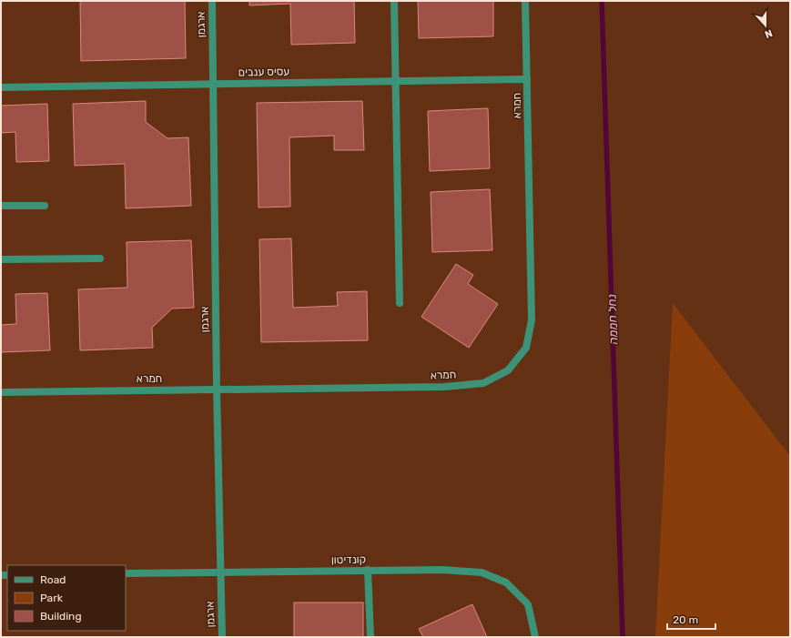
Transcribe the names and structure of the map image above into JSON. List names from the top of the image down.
{
  "streets": {
    "street": [
      "ארגמן",
      "עסיס ענבים",
      "חמרא",
      "קונדיטון"
    ]
  },
  "crossings": [
    ["ארגמן", "עסיס ענבים"],
    ["ארגמן", "חמרא"],
    ["ארגמן", "קונדיטון"],
    ["עסיס ענבים", "חמרא"]
  ],
  "water": ["נחל חממה"],
  "legend": ["Road", "Park", "Building"],
  "scale_bar": "20 m",
  "north": "bottom"
}
